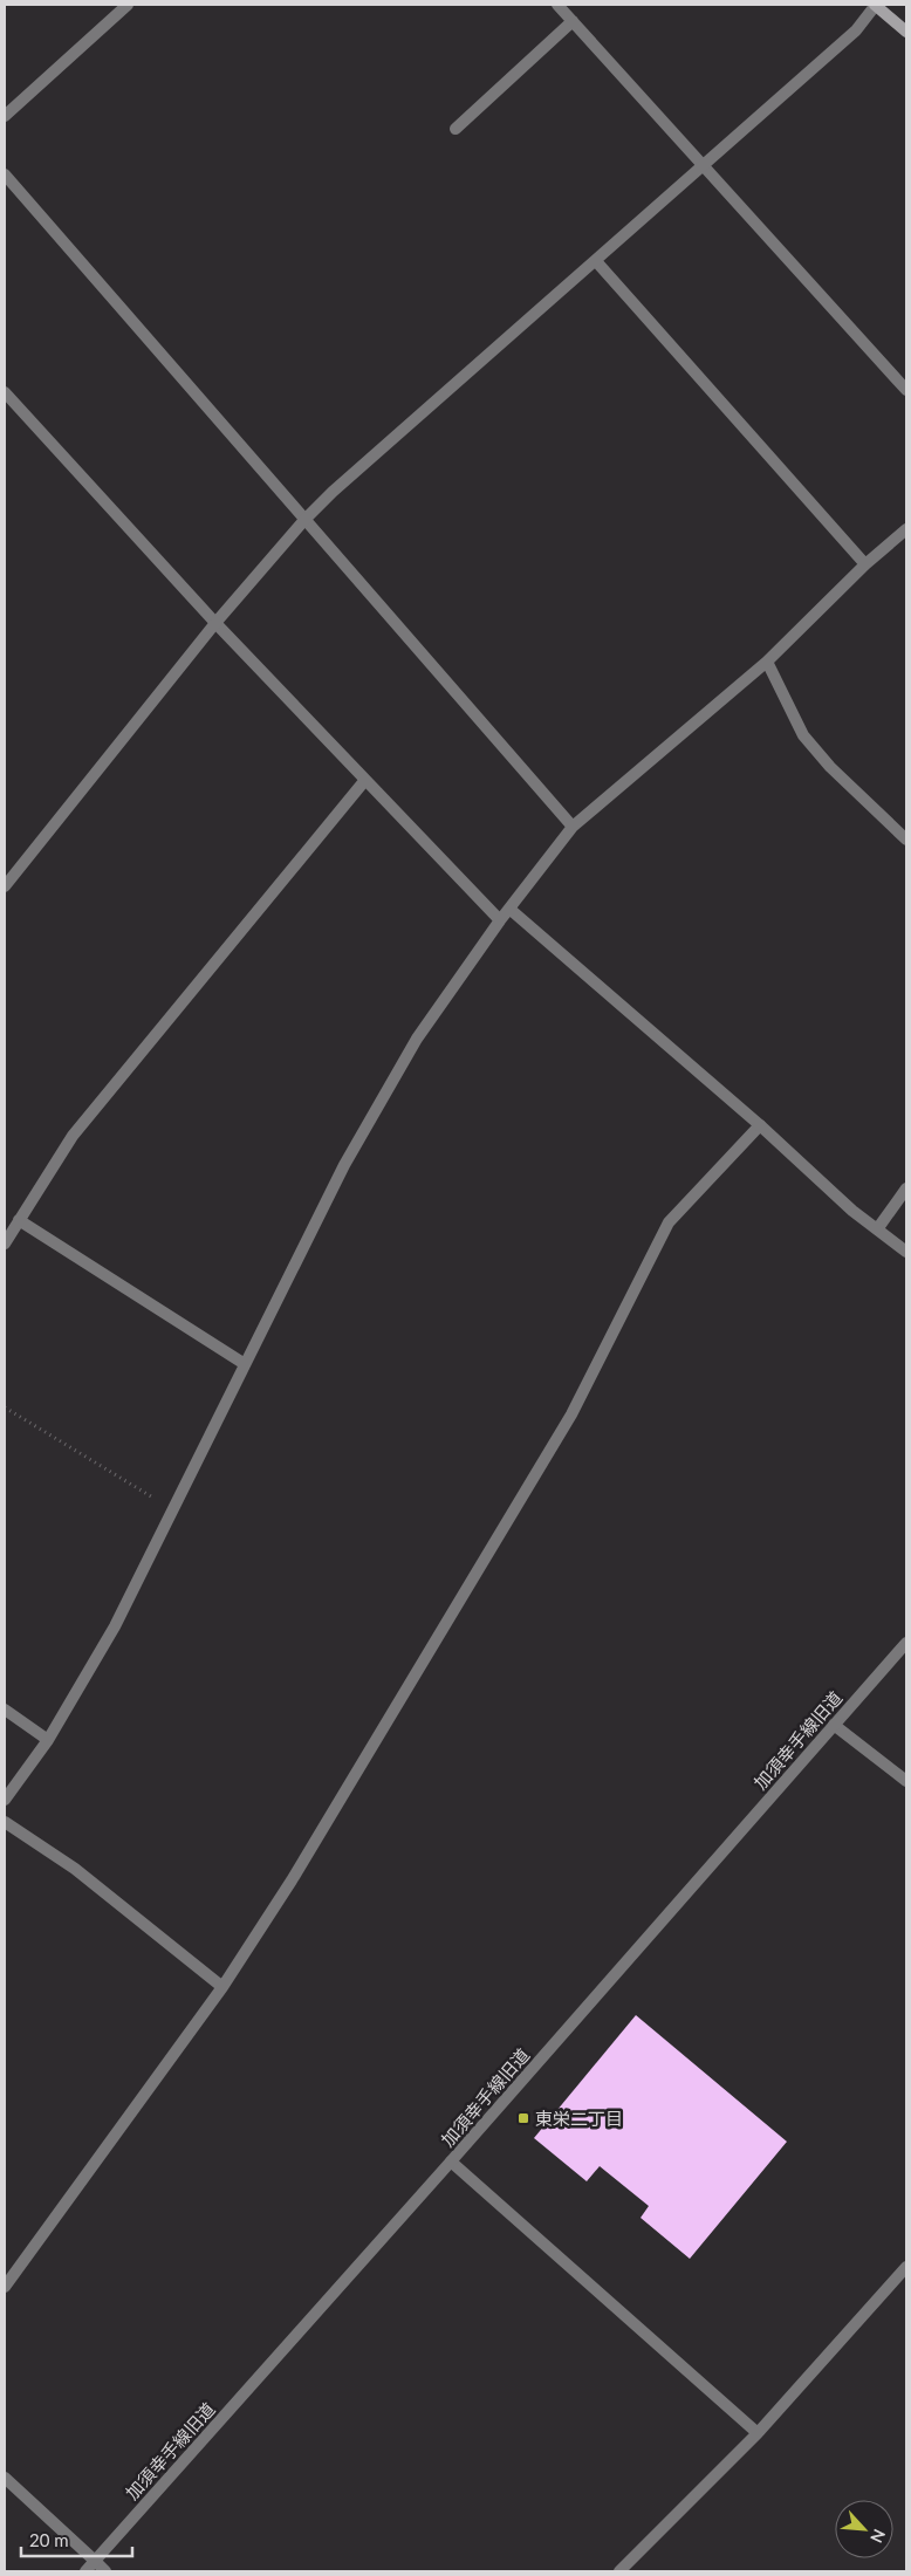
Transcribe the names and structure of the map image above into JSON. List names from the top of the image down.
{
  "streets": {
    "street": ["加須幸手線旧道"]
  },
  "places": {
    "transit": ["東栄二丁目"]
  },
  "scale_bar": "20 m",
  "north": "bottom right"
}
